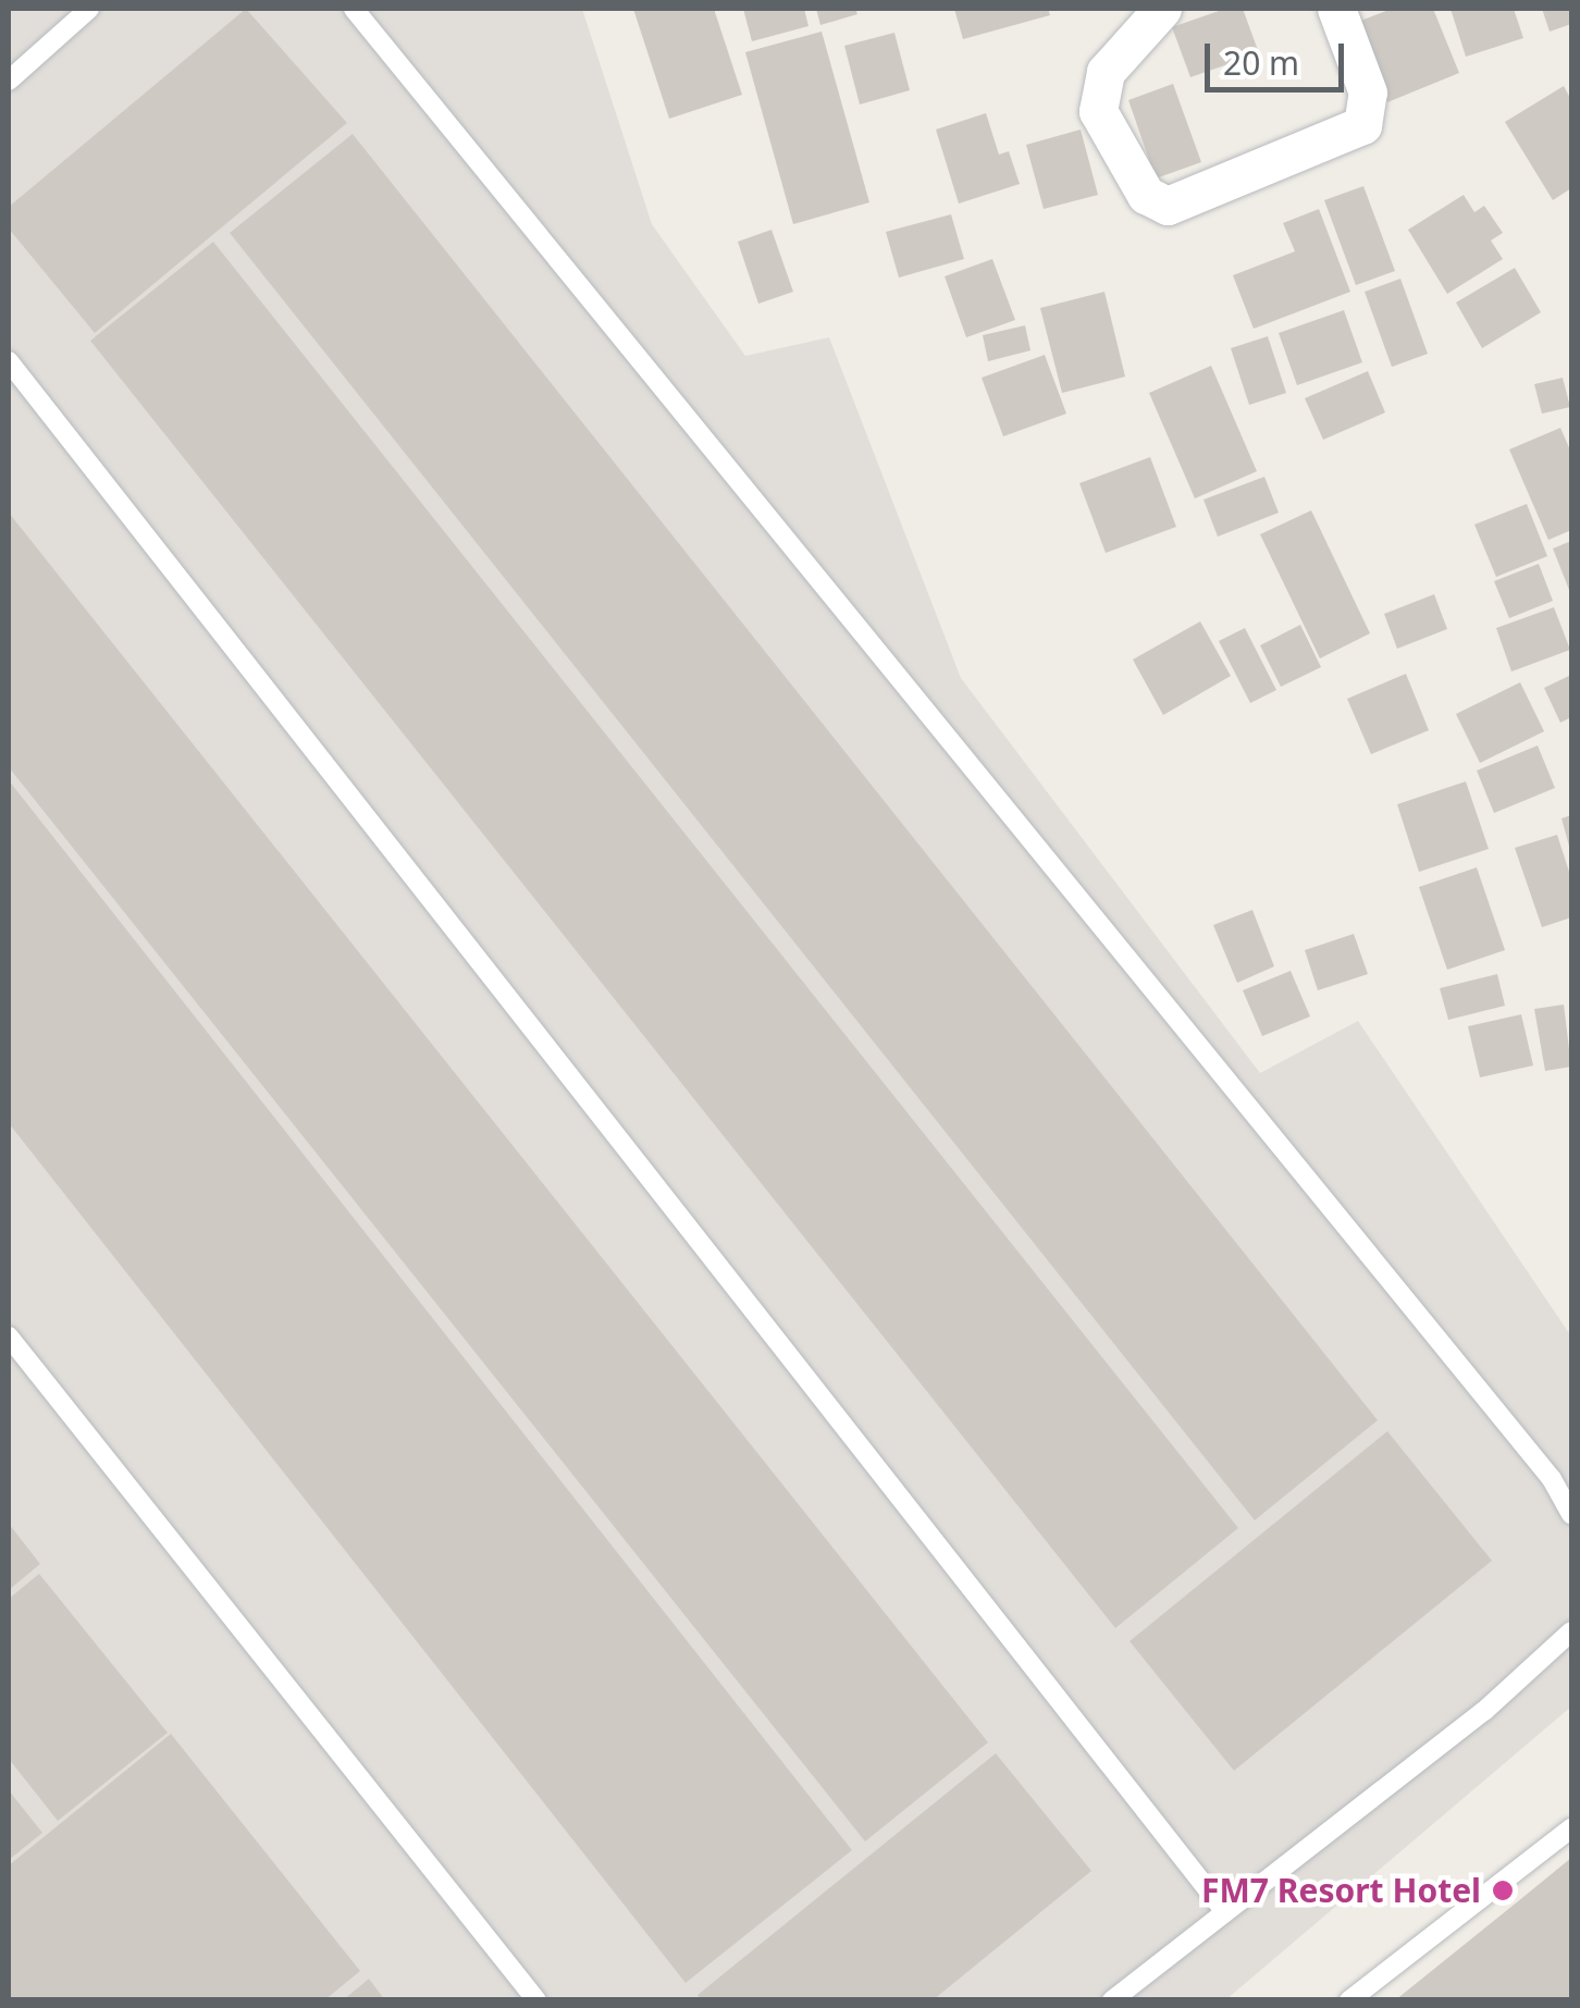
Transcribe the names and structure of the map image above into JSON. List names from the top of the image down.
{
  "places": ["FM7 Resort Hotel"],
  "scale_bar": "20 m"
}
